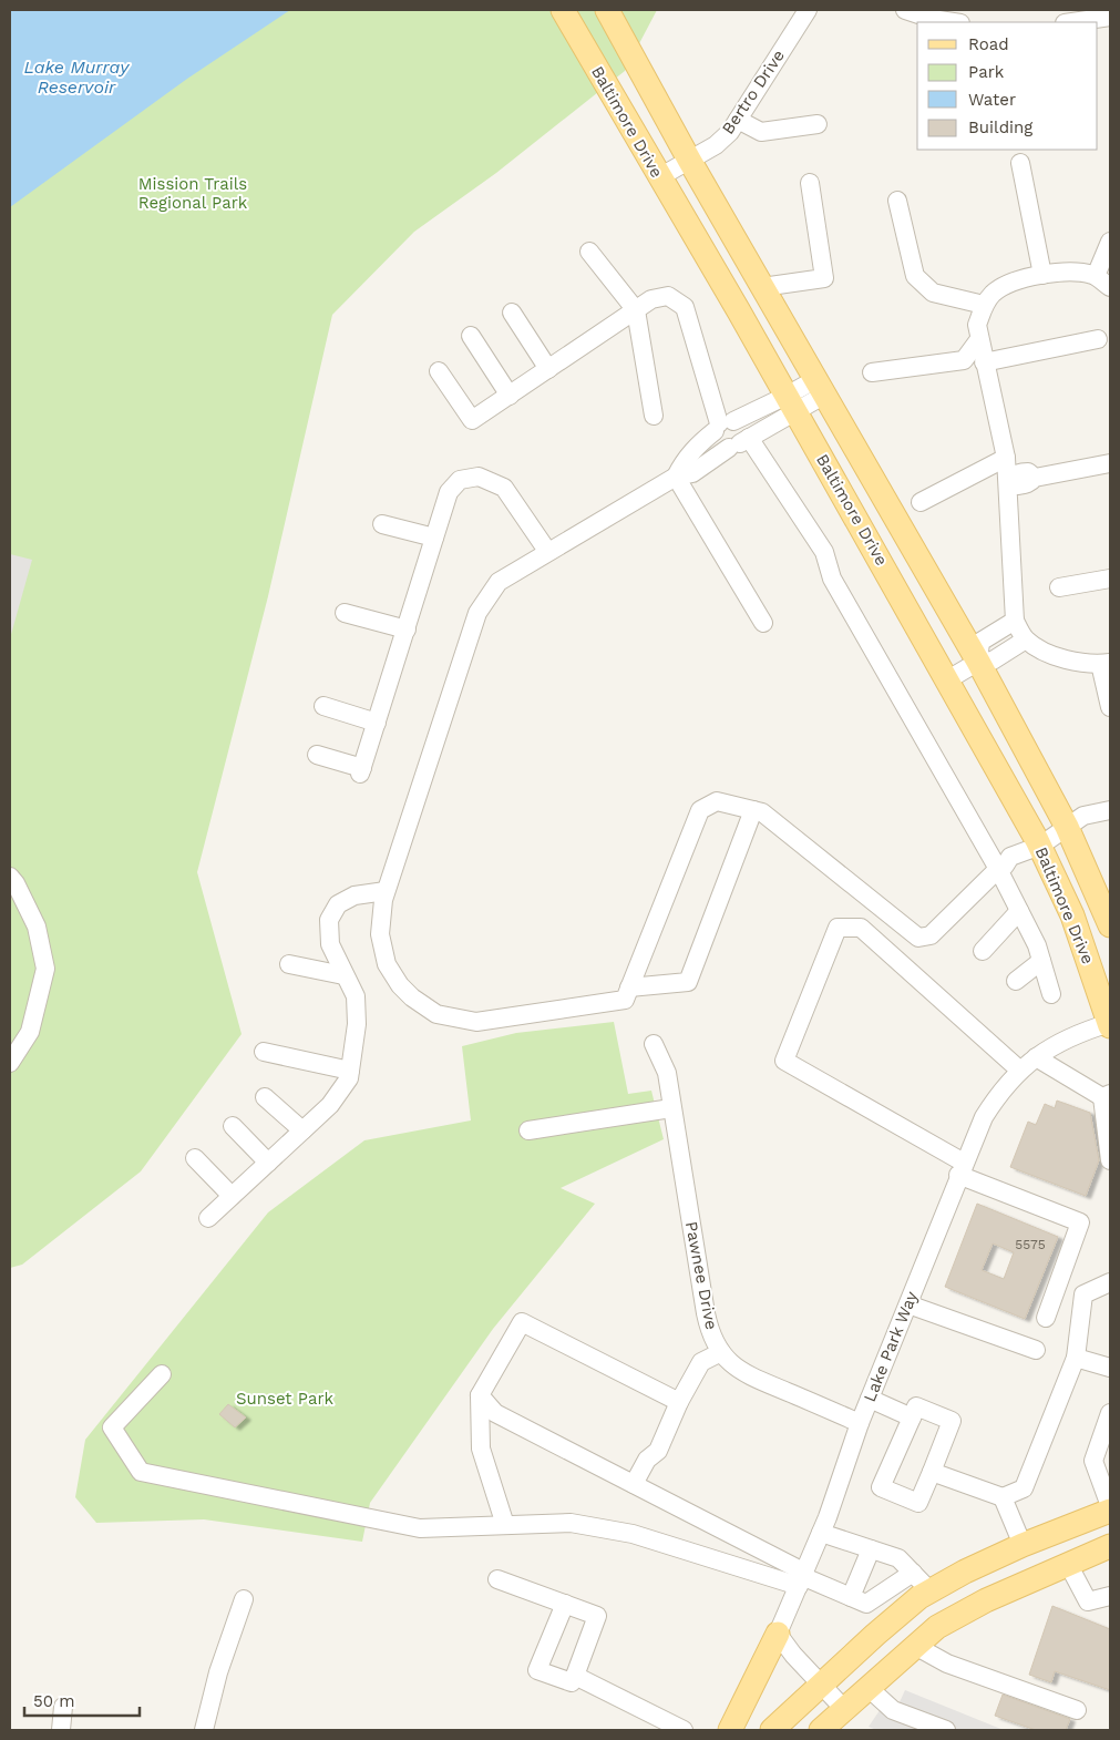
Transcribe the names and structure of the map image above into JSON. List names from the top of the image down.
{
  "streets": {
    "main road": ["Baltimore Drive"],
    "street": ["Bertro Drive", "Pawnee Drive", "Lake Park Way"]
  },
  "crossings": [
    ["Bertro Drive", "Baltimore Drive"],
    ["Baltimore Drive", "Lake Park Way"],
    ["Pawnee Drive", "Lake Park Way"]
  ],
  "water": ["Lake Murray Reservoir"],
  "parks": ["Mission Trails Regional Park", "Sunset Park"],
  "house_numbers": ["5575"],
  "legend": [
    "Road",
    "Park",
    "Water",
    "Building"
  ],
  "scale_bar": "50 m"
}
